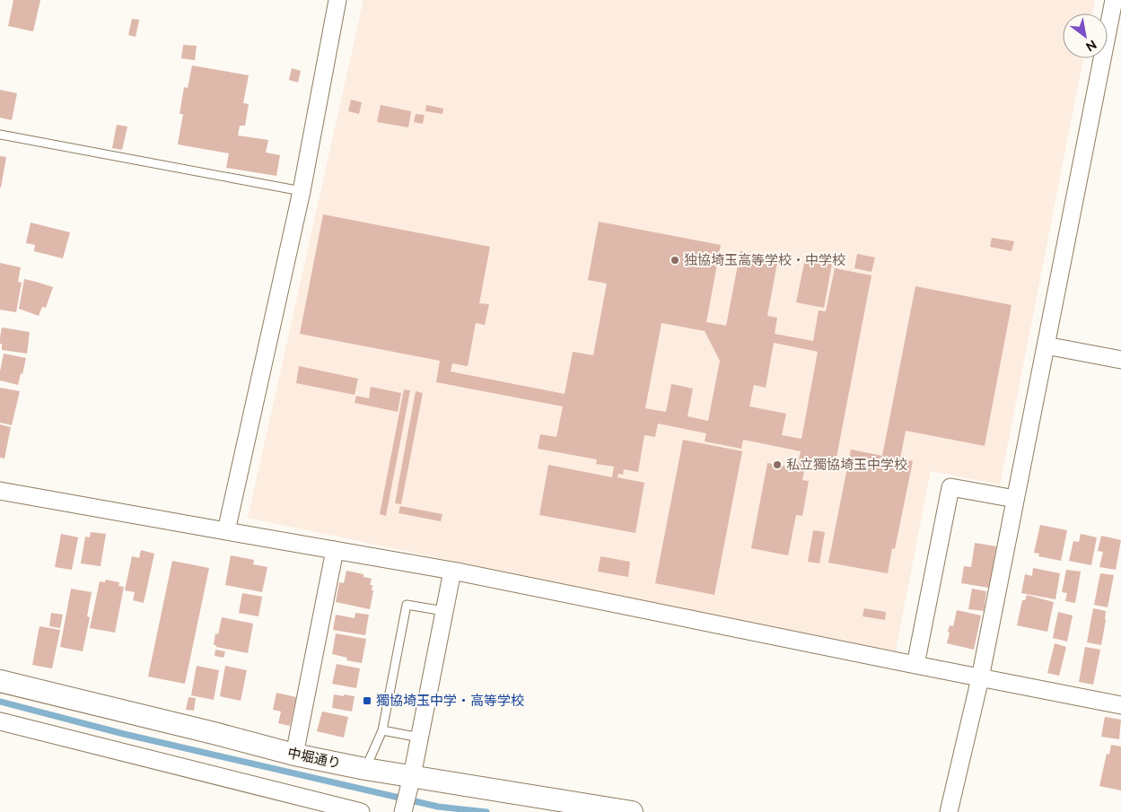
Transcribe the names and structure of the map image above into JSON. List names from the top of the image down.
{
  "streets": {
    "street": ["中堀通り"]
  },
  "places": {
    "other": ["独協埼玉高等学校・中学校", "私立獨協埼玉中学校"],
    "transit": ["獨協埼玉中学・高等学校"]
  },
  "north": "bottom right"
}
